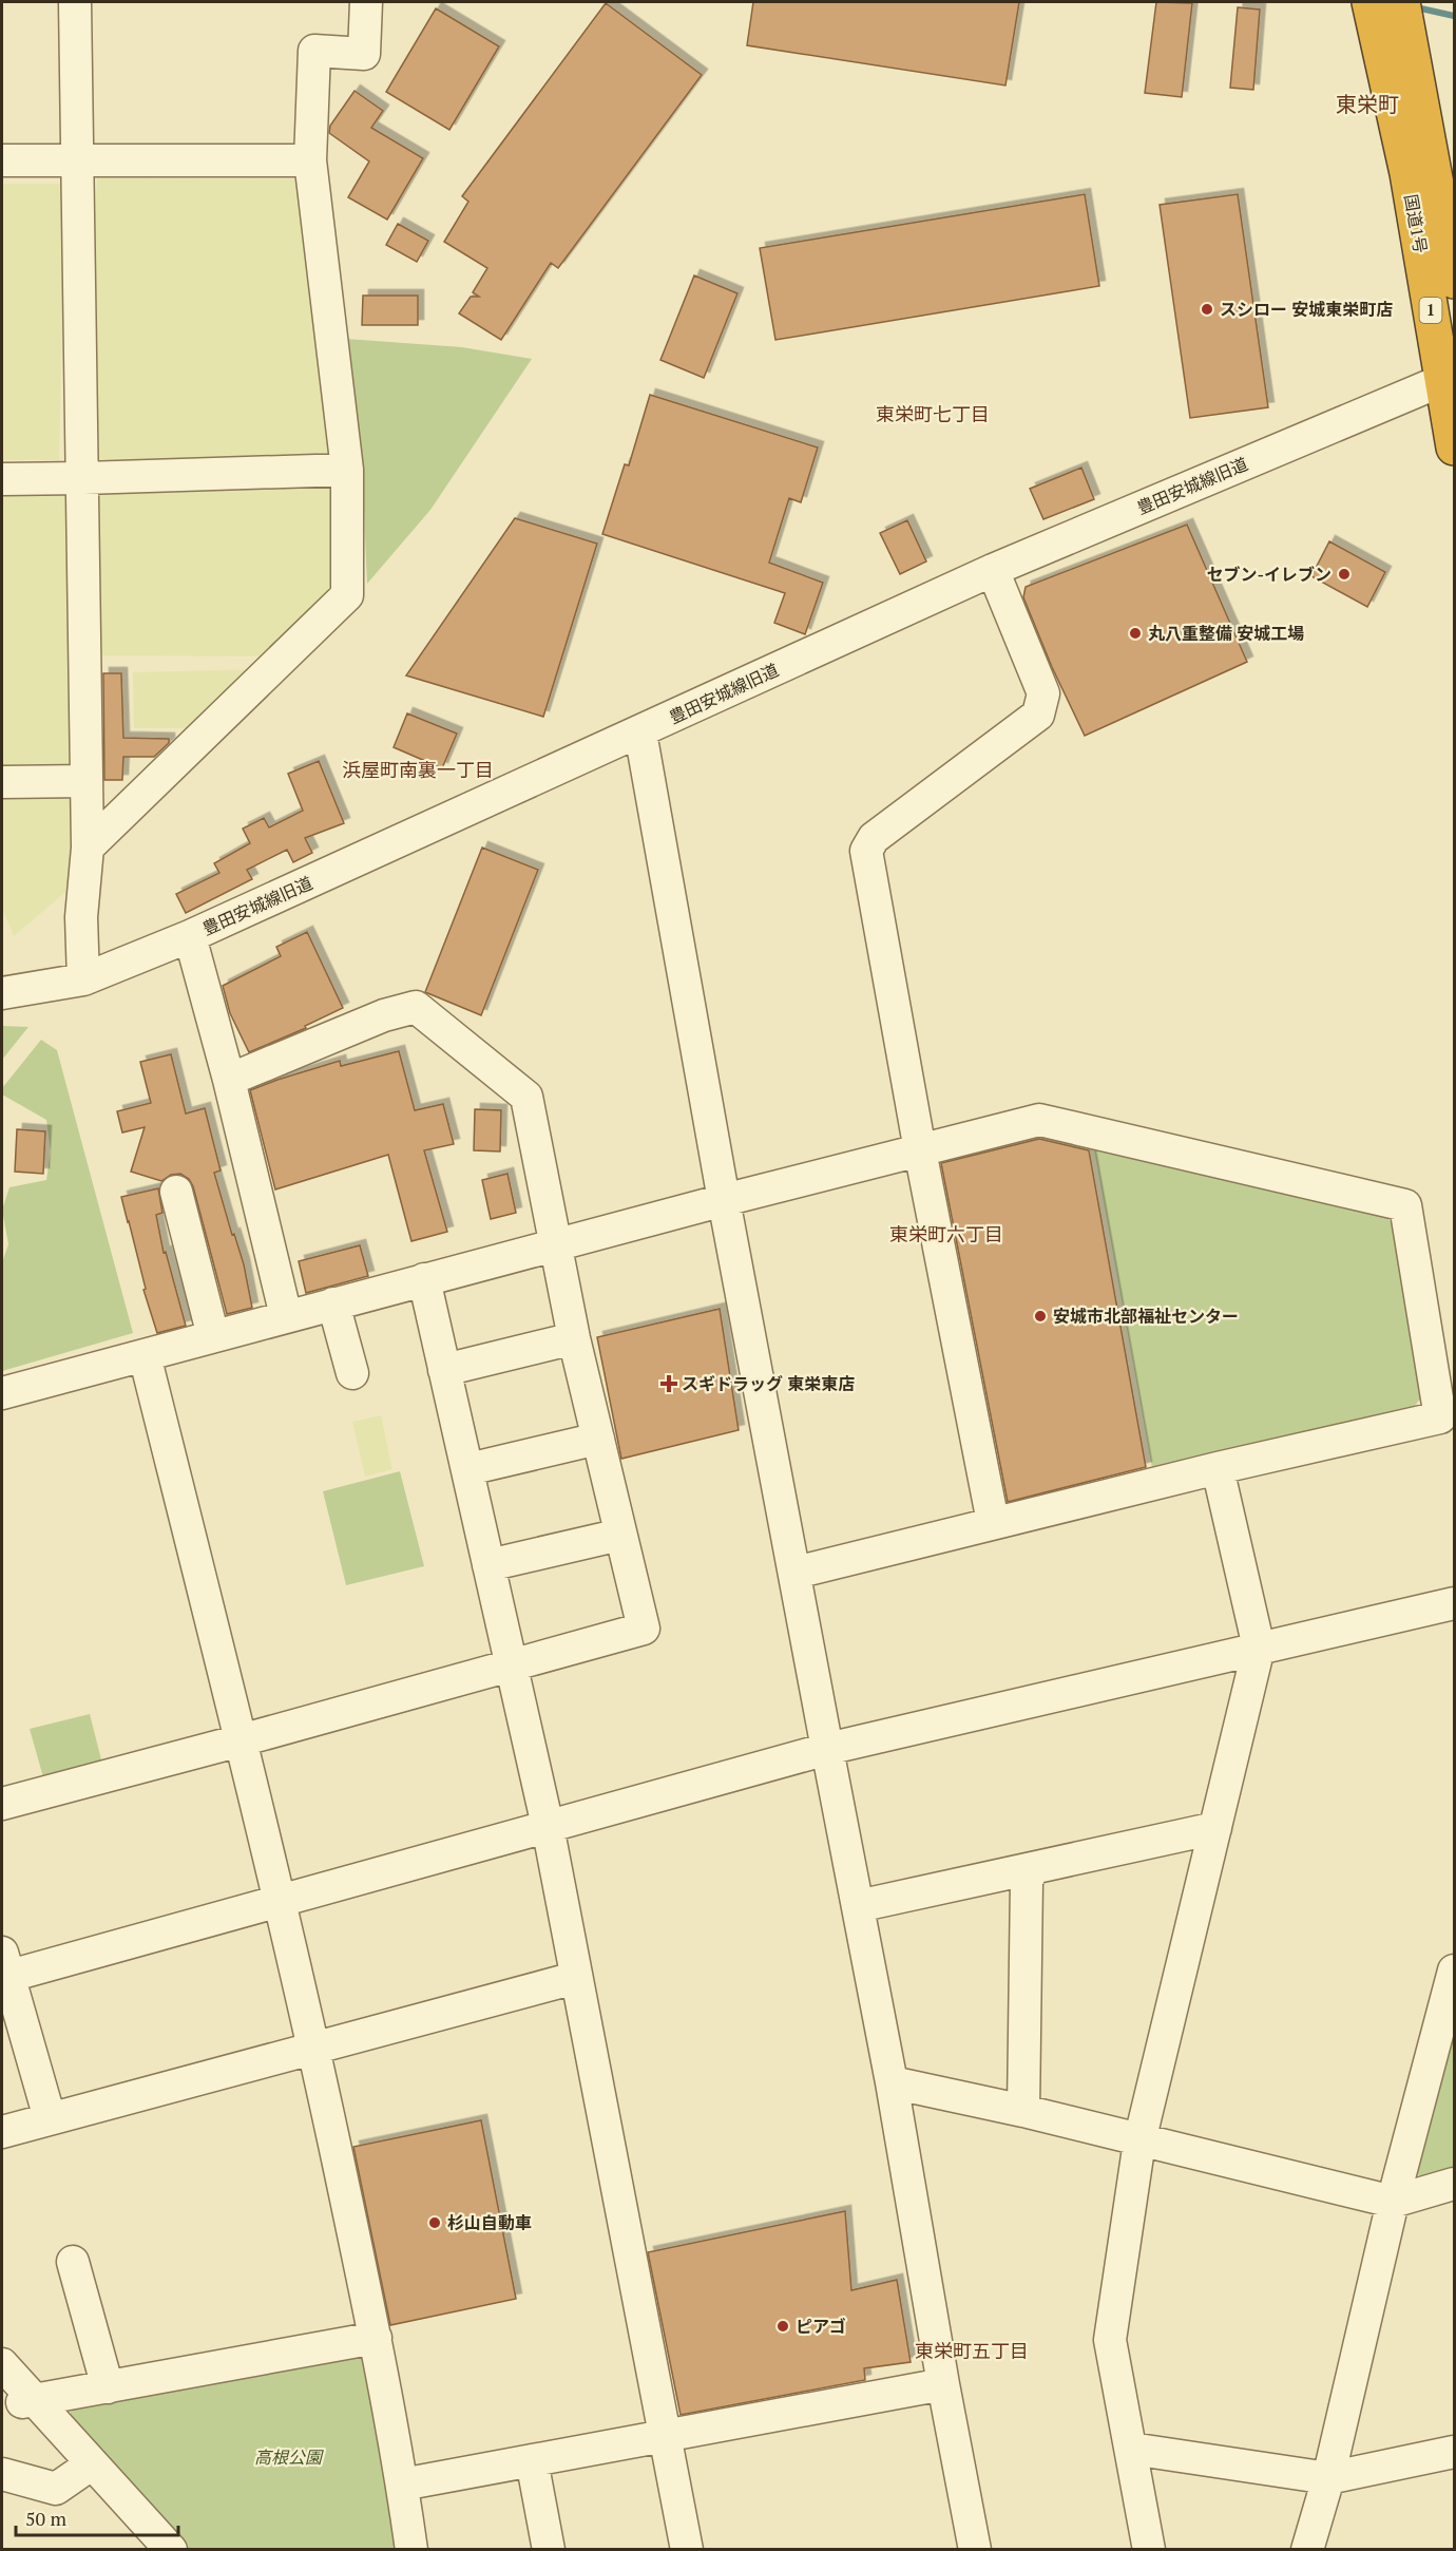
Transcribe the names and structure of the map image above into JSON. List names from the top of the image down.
{
  "streets": {
    "highway": ["国道1号", "1"],
    "street": ["豊田安城線旧道"]
  },
  "crossings": [
    ["国道1号", "豊田安城線旧道"]
  ],
  "districts": [
    "東栄町",
    "東栄町七丁目",
    "浜屋町南裏一丁目",
    "東栄町六丁目",
    "東栄町五丁目"
  ],
  "parks": ["高根公園"],
  "places": {
    "other": [
      "スシロー 安城東栄町店",
      "セブン-イレブン",
      "丸八重整備 安城工場",
      "安城市北部福祉センター",
      "杉山自動車",
      "ピアゴ"
    ],
    "health": ["スギドラッグ 東栄東店"]
  },
  "scale_bar": "50 m"
}
